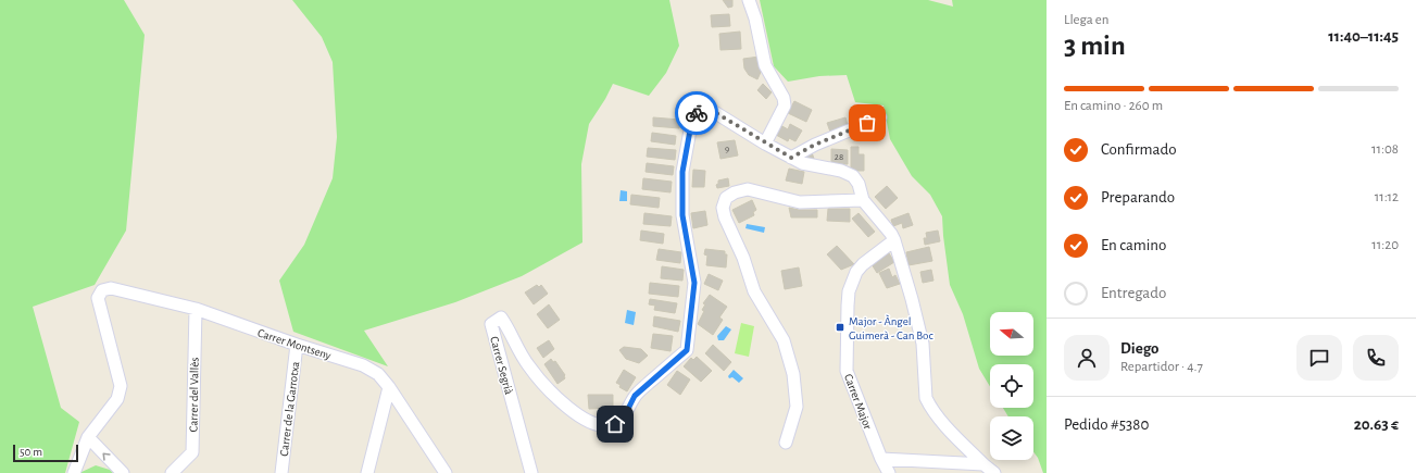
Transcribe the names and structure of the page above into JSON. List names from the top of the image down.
{
  "streets": {
    "street": [
      "Carrer Montseny",
      "Carrer Segrià",
      "Carrer del Vallès",
      "Carrer Major",
      "Carrer de la Garrotxa"
    ]
  },
  "crossings": [
    ["Carrer Montseny", "Carrer del Vallès"],
    ["Carrer Montseny", "Carrer de la Garrotxa"]
  ],
  "places": {
    "transit": ["Major - Àngel Guimerà - Can Boc"]
  },
  "house_numbers": ["9", "28"],
  "scale_bar": "50 m",
  "north": "left",
  "page": {
    "heading": ["3 min", "Llega en", "11:40–11:45"],
    "panel": [
      "Diego",
      "Repartidor · 4.7",
      "Pedido #5380",
      "20.63 €"
    ],
    "bar": "En camino · 260 m",
    "list": [
      ["Confirmado", "11:08"],
      ["Preparando", "11:12"],
      ["En camino", "11:20"],
      "Entregado"
    ],
    "scale": "50 m"
  }
}
